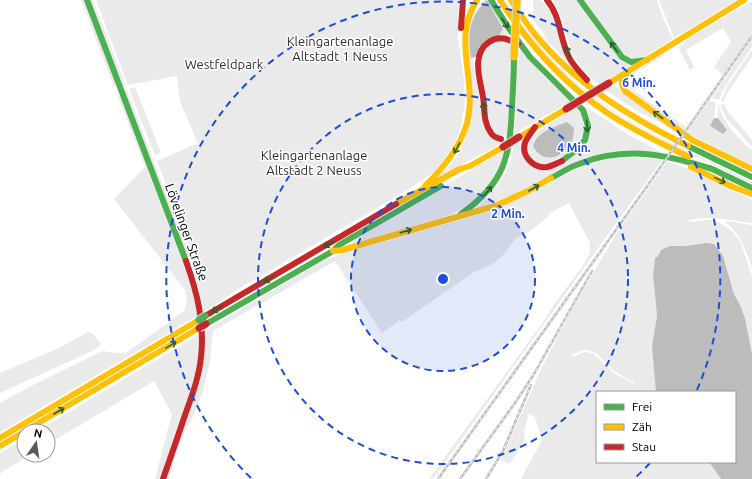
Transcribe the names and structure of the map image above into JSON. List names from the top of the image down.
{
  "streets": {
    "main road": ["Lövelinger Straße"]
  },
  "parks": ["Kleingartenanlage Altstadt 1 Neuss", "Westfeldpark", "Kleingartenanlage Altstadt 2 Neuss"],
  "legend": ["Frei", "Zäh", "Stau"],
  "north": "top",
  "rings": ["6 Min.", "4 Min.", "2 Min."]
}
